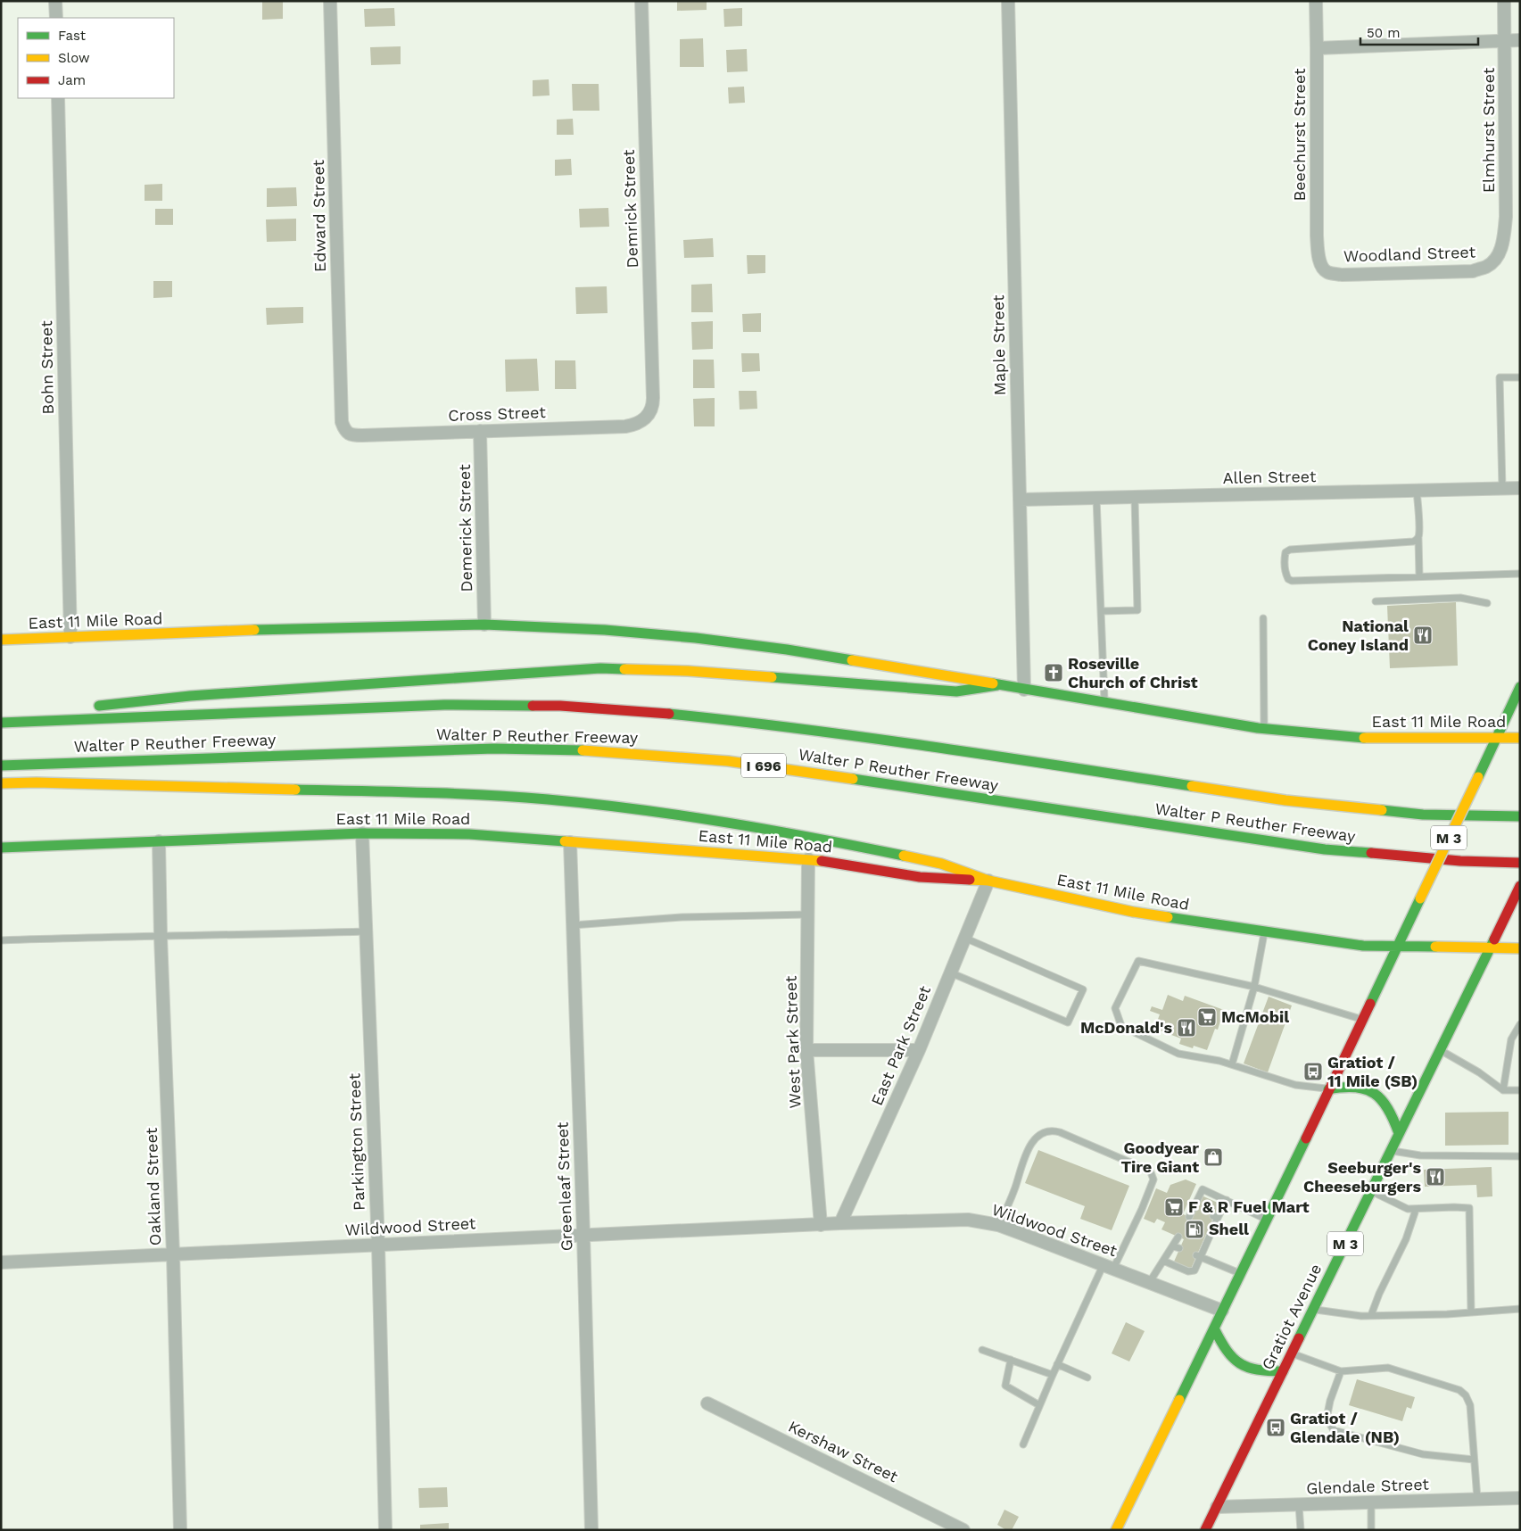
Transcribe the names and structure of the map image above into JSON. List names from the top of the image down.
{
  "streets": {
    "main road": [
      "East 11 Mile Road",
      "Walter P Reuther Freeway",
      "I 696",
      "M 3",
      "Gratiot Avenue"
    ],
    "street": [
      "Elmhurst Street",
      "Beechurst Street",
      "Demrick Street",
      "Edward Street",
      "Woodland Street",
      "Maple Street",
      "Bohn Street",
      "Cross Street",
      "Allen Street",
      "Demerick Street",
      "West Park Street",
      "East Park Street",
      "Parkington Street",
      "Oakland Street",
      "Greenleaf Street",
      "Wildwood Street",
      "Kershaw Street",
      "Glendale Street"
    ]
  },
  "crossings": [
    ["Elmhurst Street", "Woodland Street"],
    ["Beechurst Street", "Woodland Street"],
    ["Demrick Street", "Cross Street"],
    ["Edward Street", "Cross Street"],
    ["Maple Street", "Allen Street"],
    ["Maple Street", "East 11 Mile Road"],
    ["Bohn Street", "East 11 Mile Road"],
    ["Cross Street", "Demerick Street"],
    ["Demerick Street", "East 11 Mile Road"],
    ["East 11 Mile Road", "M 3"],
    ["East 11 Mile Road", "West Park Street"],
    ["East 11 Mile Road", "East Park Street"],
    ["East 11 Mile Road", "Parkington Street"],
    ["East 11 Mile Road", "Oakland Street"],
    ["East 11 Mile Road", "Greenleaf Street"],
    ["East 11 Mile Road", "Gratiot Avenue"],
    ["M 3", "Wildwood Street"],
    ["M 3", "Gratiot Avenue"],
    ["West Park Street", "Wildwood Street"],
    ["East Park Street", "Wildwood Street"],
    ["Parkington Street", "Wildwood Street"],
    ["Oakland Street", "Wildwood Street"],
    ["Greenleaf Street", "Wildwood Street"],
    ["Gratiot Avenue", "Glendale Street"]
  ],
  "places": {
    "restaurant": ["National Coney Island", "McDonald's", "Seeburger's Cheeseburgers"],
    "church": ["Roseville Church of Christ"],
    "supermarket": ["McMobil", "F & R Fuel Mart"],
    "bus stop": ["Gratiot / 11 Mile (SB)", "Gratiot / Glendale (NB)"],
    "shop": ["Goodyear Tire Giant"],
    "fuel station": ["Shell"]
  },
  "legend": ["Fast", "Slow", "Jam"],
  "scale_bar": "50 m"
}
